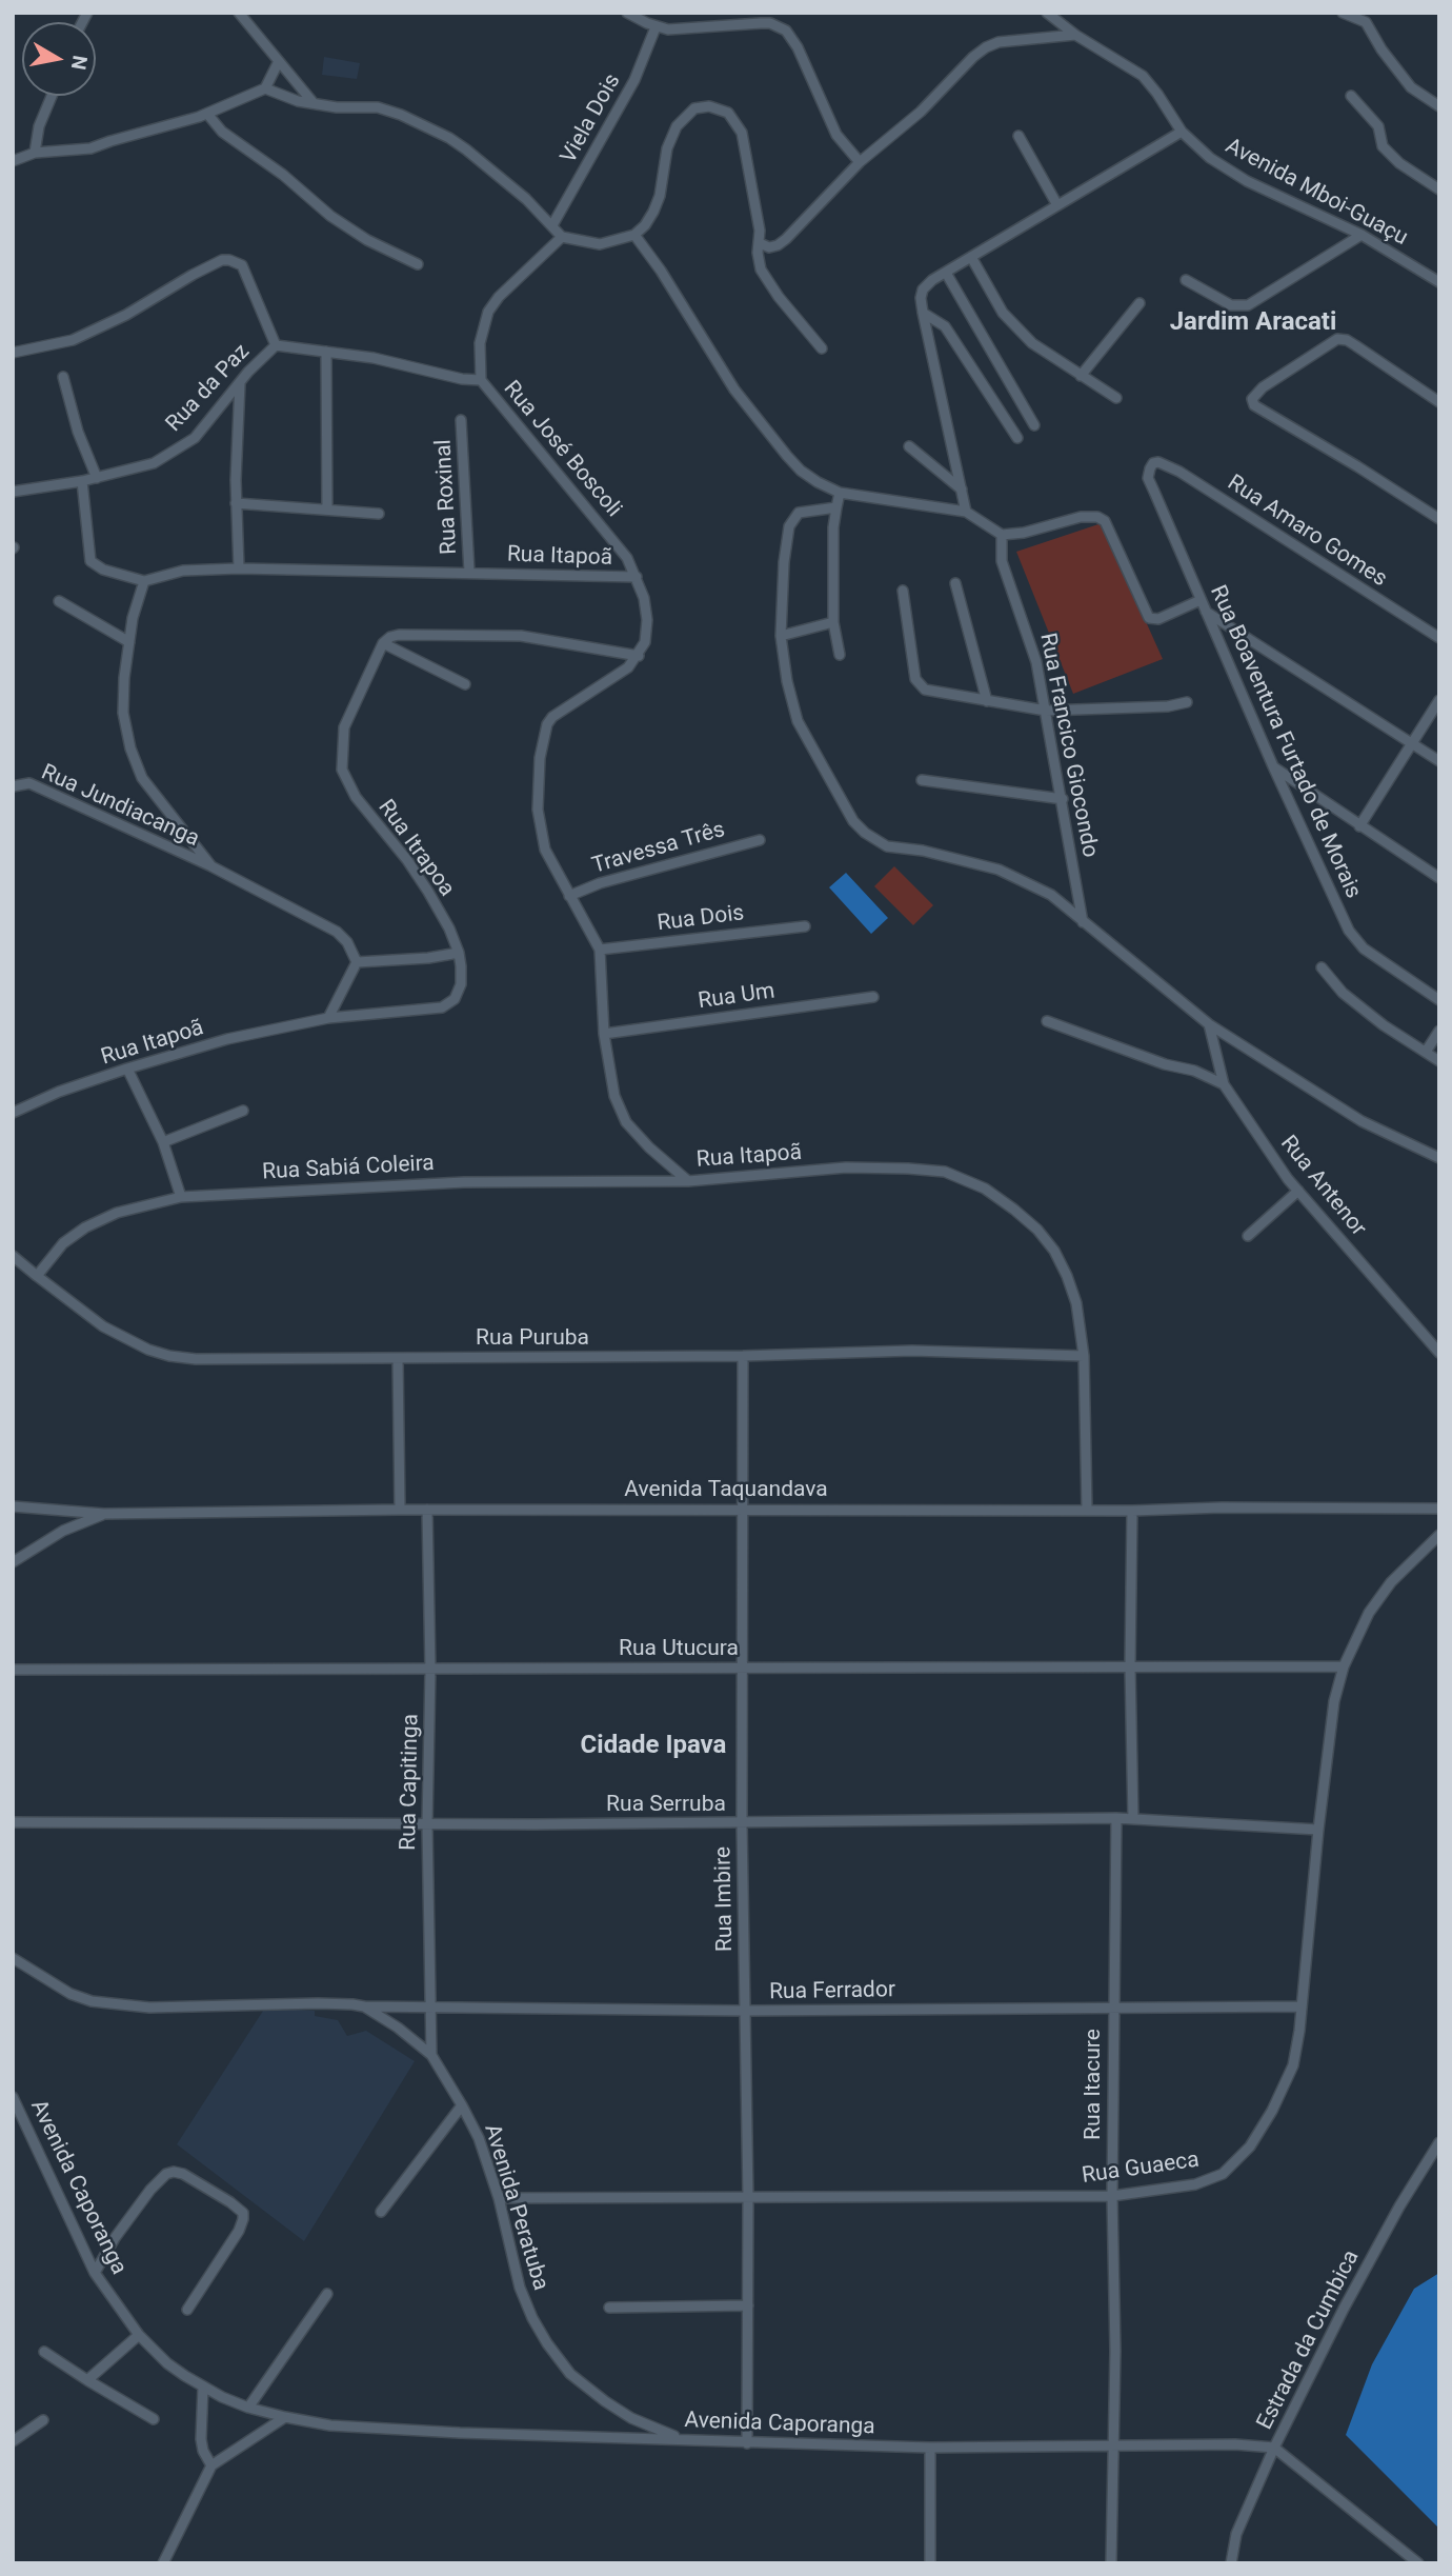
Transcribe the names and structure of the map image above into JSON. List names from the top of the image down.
{
  "streets": {
    "street": [
      "Viela Dois",
      "Avenida Mboi-Guaçu",
      "Rua da Paz",
      "Rua José Boscoli",
      "Rua Roxinal",
      "Rua Amaro Gomes",
      "Rua Itapoã",
      "Rua Boaventura Furtado de Morais",
      "Rua Francico Giocondo",
      "Rua Jundiacanga",
      "Rua Itrapoa",
      "Travessa Três",
      "Rua Dois",
      "Rua Um",
      "Rua Sabiá Coleira",
      "Rua Antenor",
      "Rua Puruba",
      "Avenida Taquandava",
      "Rua Utucura",
      "Rua Capitinga",
      "Rua Serruba",
      "Rua Imbire",
      "Rua Ferrador",
      "Rua Itacure",
      "Rua Guaeca",
      "Avenida Caporanga",
      "Avenida Peratuba",
      "Estrada da Cumbica"
    ]
  },
  "crossings": [
    ["Rua José Boscoli", "Rua Itapoã"],
    ["Rua Roxinal", "Rua Itapoã"],
    ["Rua Amaro Gomes", "Rua Boaventura Furtado de Morais"],
    ["Rua Itapoã", "Rua Itrapoa"],
    ["Rua Itapoã", "Travessa Três"],
    ["Rua Itapoã", "Rua Dois"],
    ["Rua Itapoã", "Rua Um"],
    ["Rua Itapoã", "Rua Sabiá Coleira"],
    ["Rua Itapoã", "Rua Puruba"],
    ["Rua Itapoã", "Avenida Taquandava"],
    ["Rua Sabiá Coleira", "Rua Puruba"],
    ["Rua Puruba", "Rua Imbire"],
    ["Avenida Taquandava", "Rua Capitinga"],
    ["Avenida Taquandava", "Rua Imbire"],
    ["Rua Utucura", "Rua Capitinga"],
    ["Rua Utucura", "Rua Imbire"],
    ["Rua Utucura", "Rua Guaeca"],
    ["Rua Capitinga", "Rua Serruba"],
    ["Rua Capitinga", "Rua Ferrador"],
    ["Rua Capitinga", "Avenida Peratuba"],
    ["Rua Serruba", "Rua Imbire"],
    ["Rua Serruba", "Rua Itacure"],
    ["Rua Serruba", "Rua Guaeca"],
    ["Rua Imbire", "Rua Ferrador"],
    ["Rua Imbire", "Rua Guaeca"],
    ["Rua Imbire", "Avenida Caporanga"],
    ["Rua Ferrador", "Rua Itacure"],
    ["Rua Ferrador", "Rua Guaeca"],
    ["Rua Ferrador", "Avenida Peratuba"],
    ["Rua Itacure", "Rua Guaeca"],
    ["Rua Itacure", "Avenida Caporanga"],
    ["Rua Guaeca", "Avenida Peratuba"],
    ["Avenida Caporanga", "Avenida Peratuba"],
    ["Avenida Caporanga", "Estrada da Cumbica"]
  ],
  "districts": ["Jardim Aracati", "Cidade Ipava"],
  "north": "right"
}
